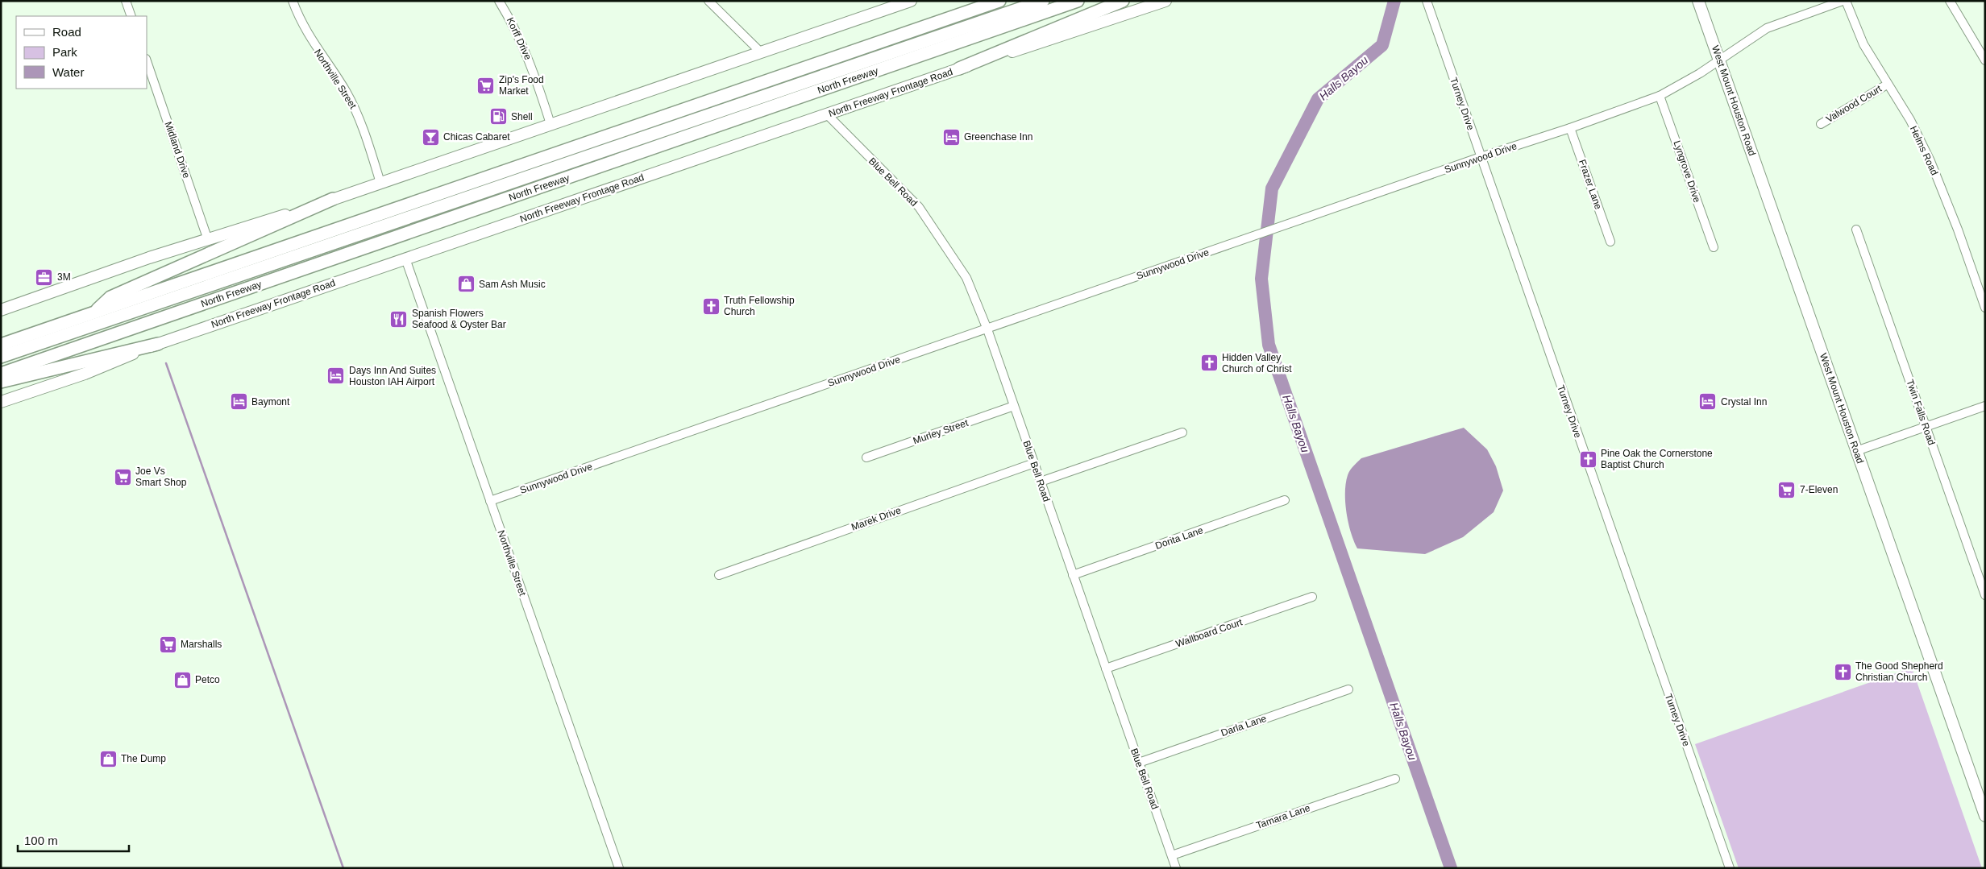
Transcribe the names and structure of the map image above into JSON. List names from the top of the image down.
{
  "streets": {
    "highway": ["North Freeway"],
    "main road": ["North Freeway Frontage Road", "West Mount Houston Road"],
    "street": [
      "Korff Drive",
      "Northville Street",
      "Turney Drive",
      "Valwood Court",
      "Midland Drive",
      "Helms Road",
      "Sunnywood Drive",
      "Lyngrove Drive",
      "Blue Bell Road",
      "Frazer Lane",
      "Twin Falls Road",
      "Murley Street",
      "Marek Drive",
      "Dorita Lane",
      "Wallboard Court",
      "Darla Lane",
      "Tamara Lane"
    ]
  },
  "crossings": [
    ["Northville Street", "North Freeway Frontage Road"],
    ["Northville Street", "Sunnywood Drive"],
    ["North Freeway Frontage Road", "Blue Bell Road"],
    ["West Mount Houston Road", "Sunnywood Drive"],
    ["Turney Drive", "Sunnywood Drive"],
    ["Valwood Court", "Helms Road"],
    ["Sunnywood Drive", "Lyngrove Drive"],
    ["Sunnywood Drive", "Blue Bell Road"],
    ["Sunnywood Drive", "Frazer Lane"],
    ["Blue Bell Road", "Murley Street"],
    ["Blue Bell Road", "Marek Drive"],
    ["Blue Bell Road", "Dorita Lane"],
    ["Blue Bell Road", "Wallboard Court"],
    ["Blue Bell Road", "Darla Lane"],
    ["Blue Bell Road", "Tamara Lane"]
  ],
  "water": ["Halls Bayou"],
  "places": {
    "supermarket": [
      "Zip's Food Market",
      "Joe Vs Smart Shop",
      "7-Eleven",
      "Marshalls"
    ],
    "fuel station": ["Shell"],
    "bar": ["Chicas Cabaret"],
    "hotel": [
      "Greenchase Inn",
      "Days Inn And Suites Houston IAH Airport",
      "Baymont",
      "Crystal Inn"
    ],
    "office": ["3M"],
    "shop": ["Sam Ash Music", "Petco", "The Dump"],
    "church": [
      "Truth Fellowship Church",
      "Hidden Valley Church of Christ",
      "Pine Oak the Cornerstone Baptist Church",
      "The Good Shepherd Christian Church"
    ],
    "restaurant": ["Spanish Flowers Seafood & Oyster Bar"]
  },
  "legend": ["Road", "Park", "Water"],
  "scale_bar": "100 m"
}
